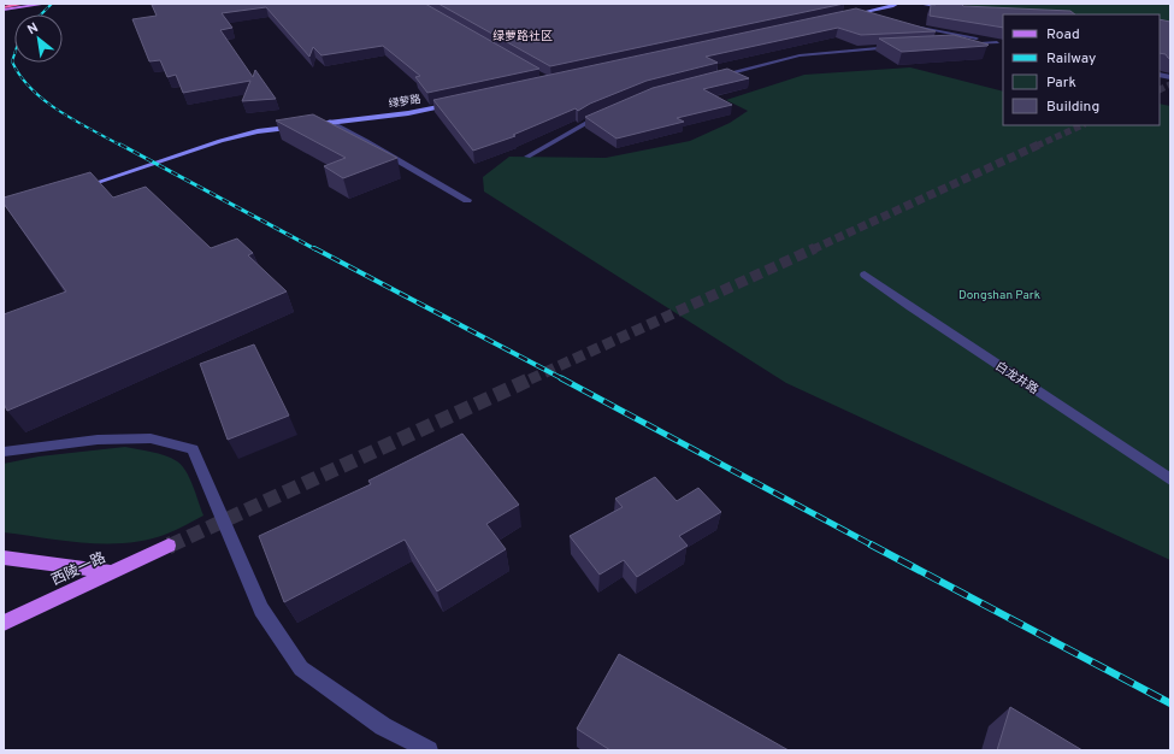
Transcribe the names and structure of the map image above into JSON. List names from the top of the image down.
{
  "streets": {
    "main road": ["西陵一路"],
    "street": ["绿萝路", "白龙井路"]
  },
  "districts": ["绿萝路社区"],
  "parks": ["Dongshan Park"],
  "legend": [
    "Road",
    "Railway",
    "Park",
    "Building"
  ],
  "north": "top left"
}
